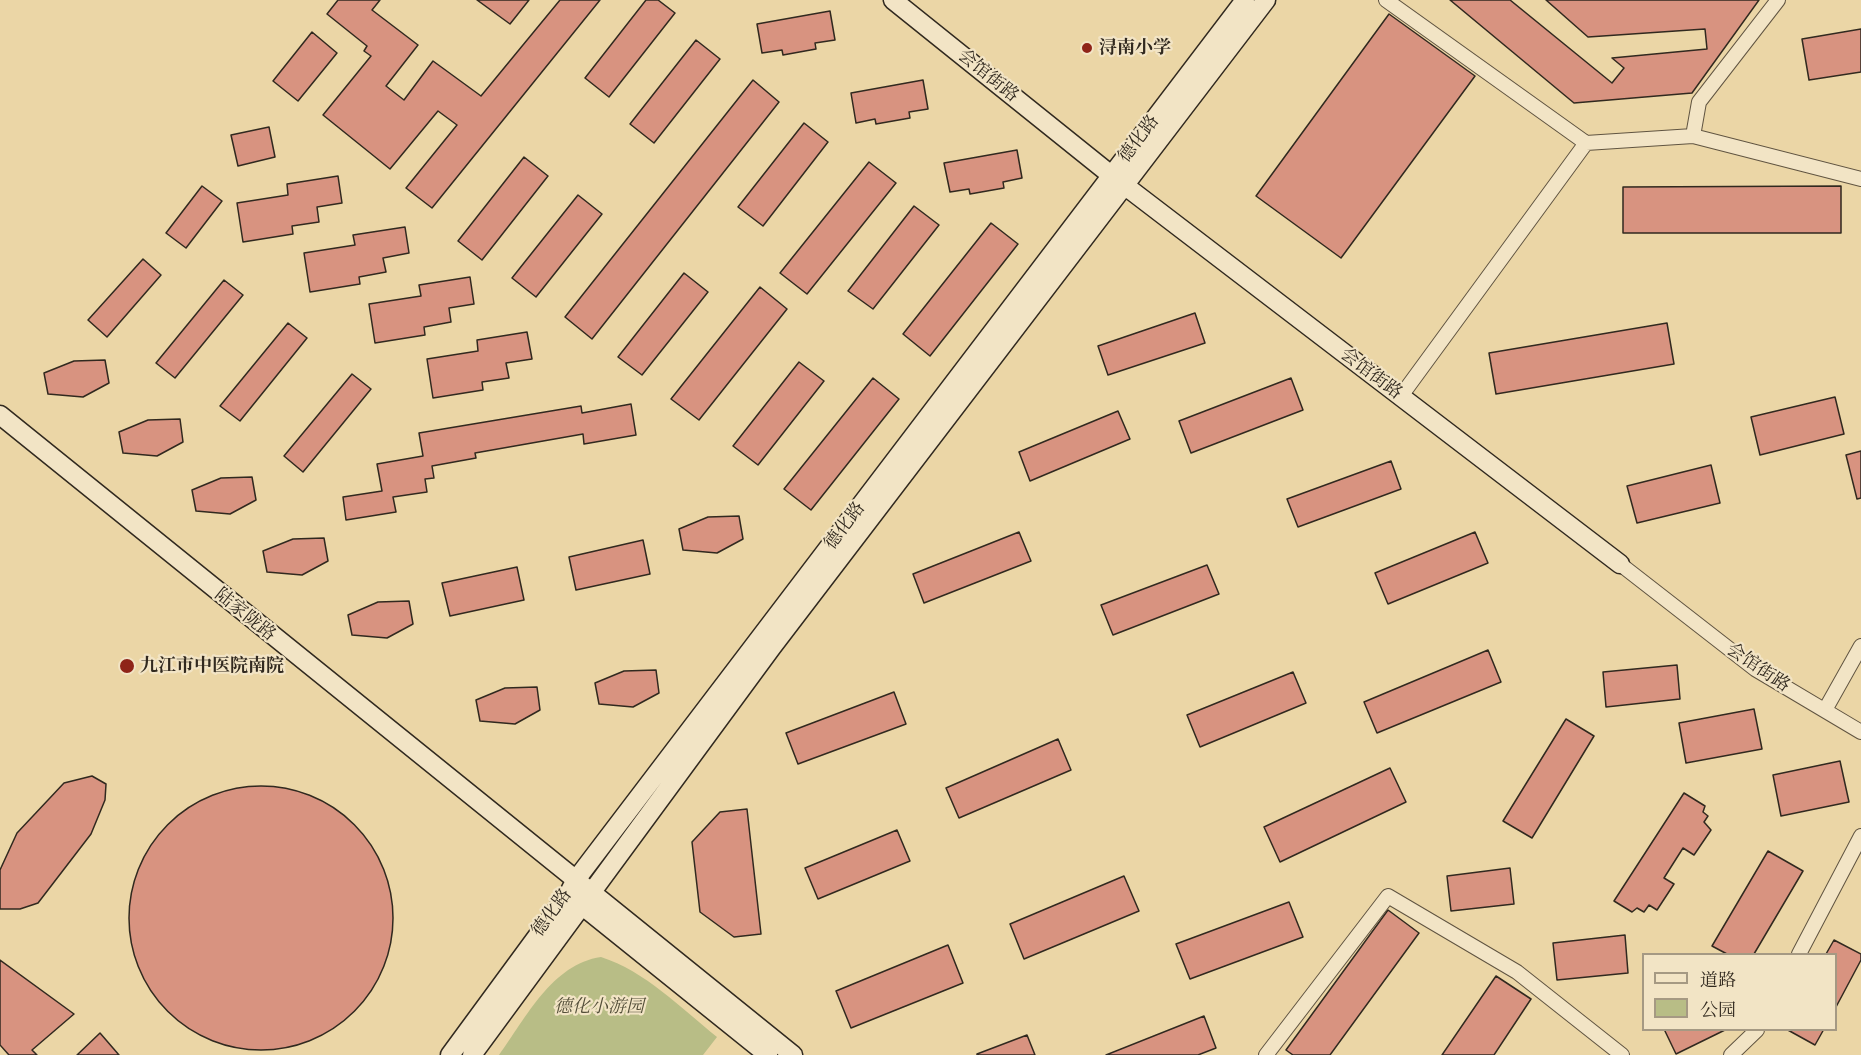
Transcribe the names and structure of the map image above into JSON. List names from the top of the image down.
{
  "streets": {
    "street": ["会馆街路", "德化路", "陆家陇路"]
  },
  "crossings": [
    ["会馆街路", "德化路"],
    ["德化路", "陆家陇路"]
  ],
  "parks": ["德化小游园"],
  "places": ["浔南小学", "九江市中医院南院"],
  "legend": ["道路", "公园"]
}
